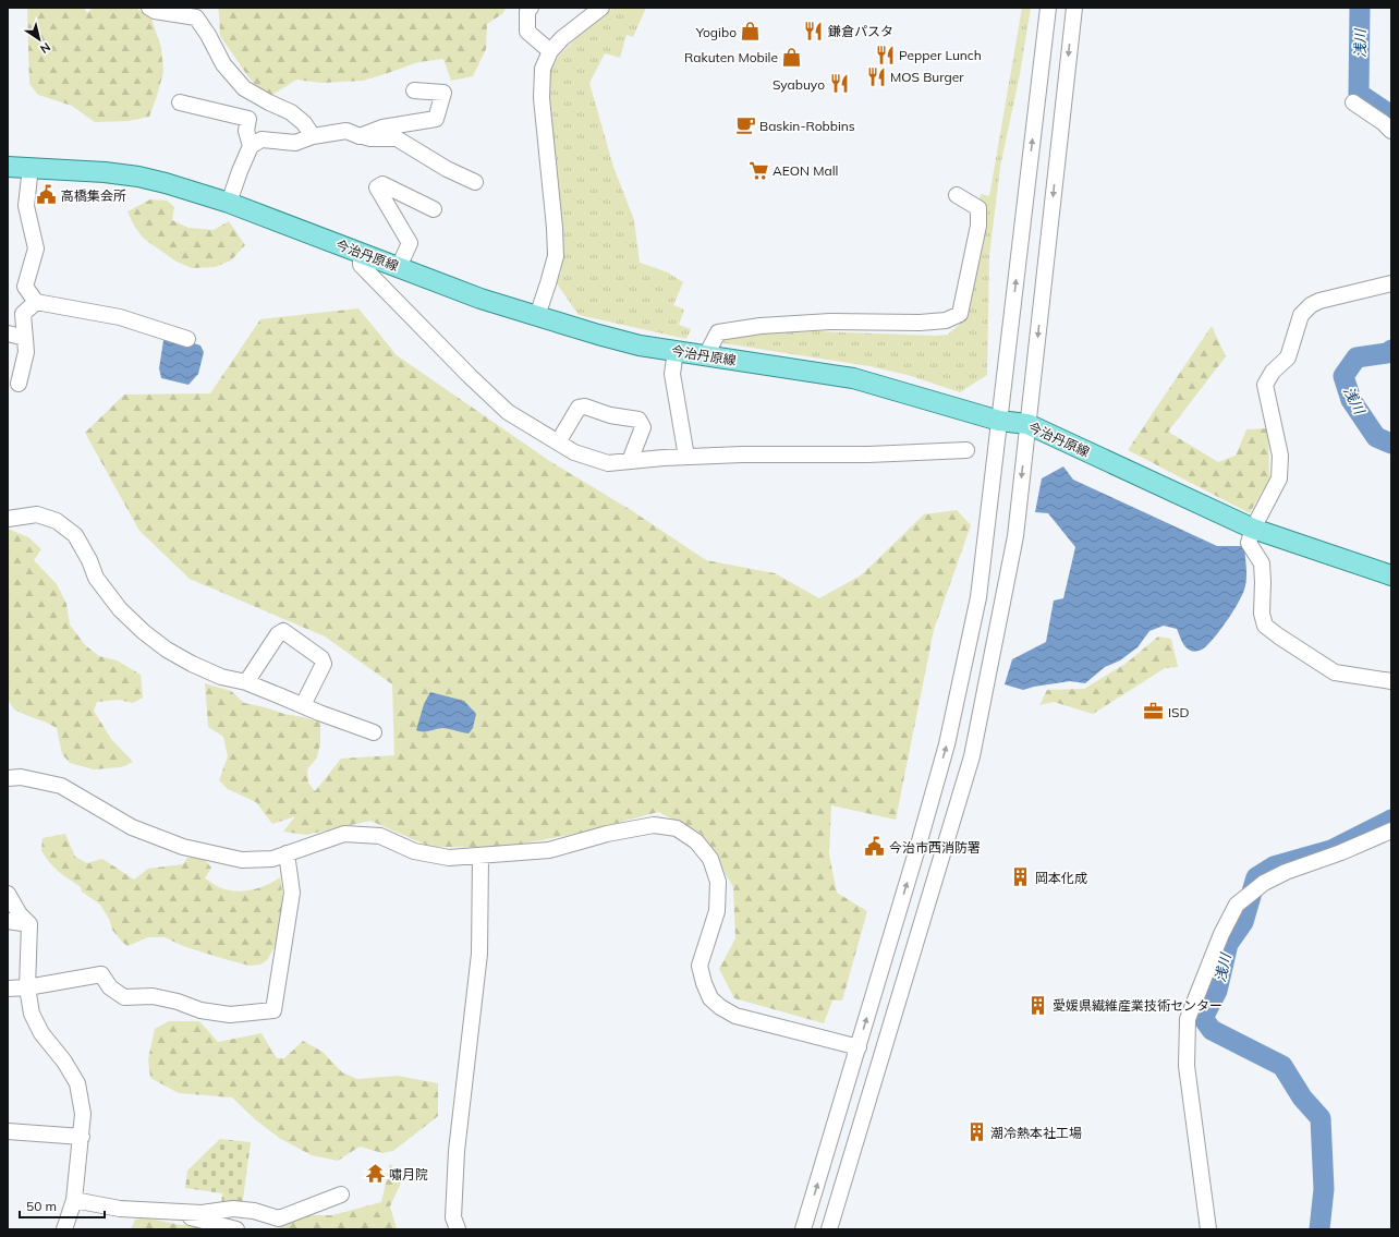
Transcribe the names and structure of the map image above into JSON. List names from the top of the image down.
{
  "streets": {
    "main road": ["今治丹原線"]
  },
  "water": ["浅川"],
  "places": {
    "restaurant": [
      "鎌倉パスタ",
      "Pepper Lunch",
      "MOS Burger",
      "Syabuyo"
    ],
    "shop": ["Yogibo", "Rakuten Mobile"],
    "cafe": ["Baskin-Robbins"],
    "supermarket": ["AEON Mall"],
    "public building": ["高橋集会所", "今治市西消防署"],
    "office": ["ISD"],
    "building": ["岡本化成", "愛媛県繊維産業技術センター", "潮冷熱本社工場"],
    "temple": ["嘯月院"]
  },
  "scale_bar": "50 m",
  "north": "bottom right"
}
